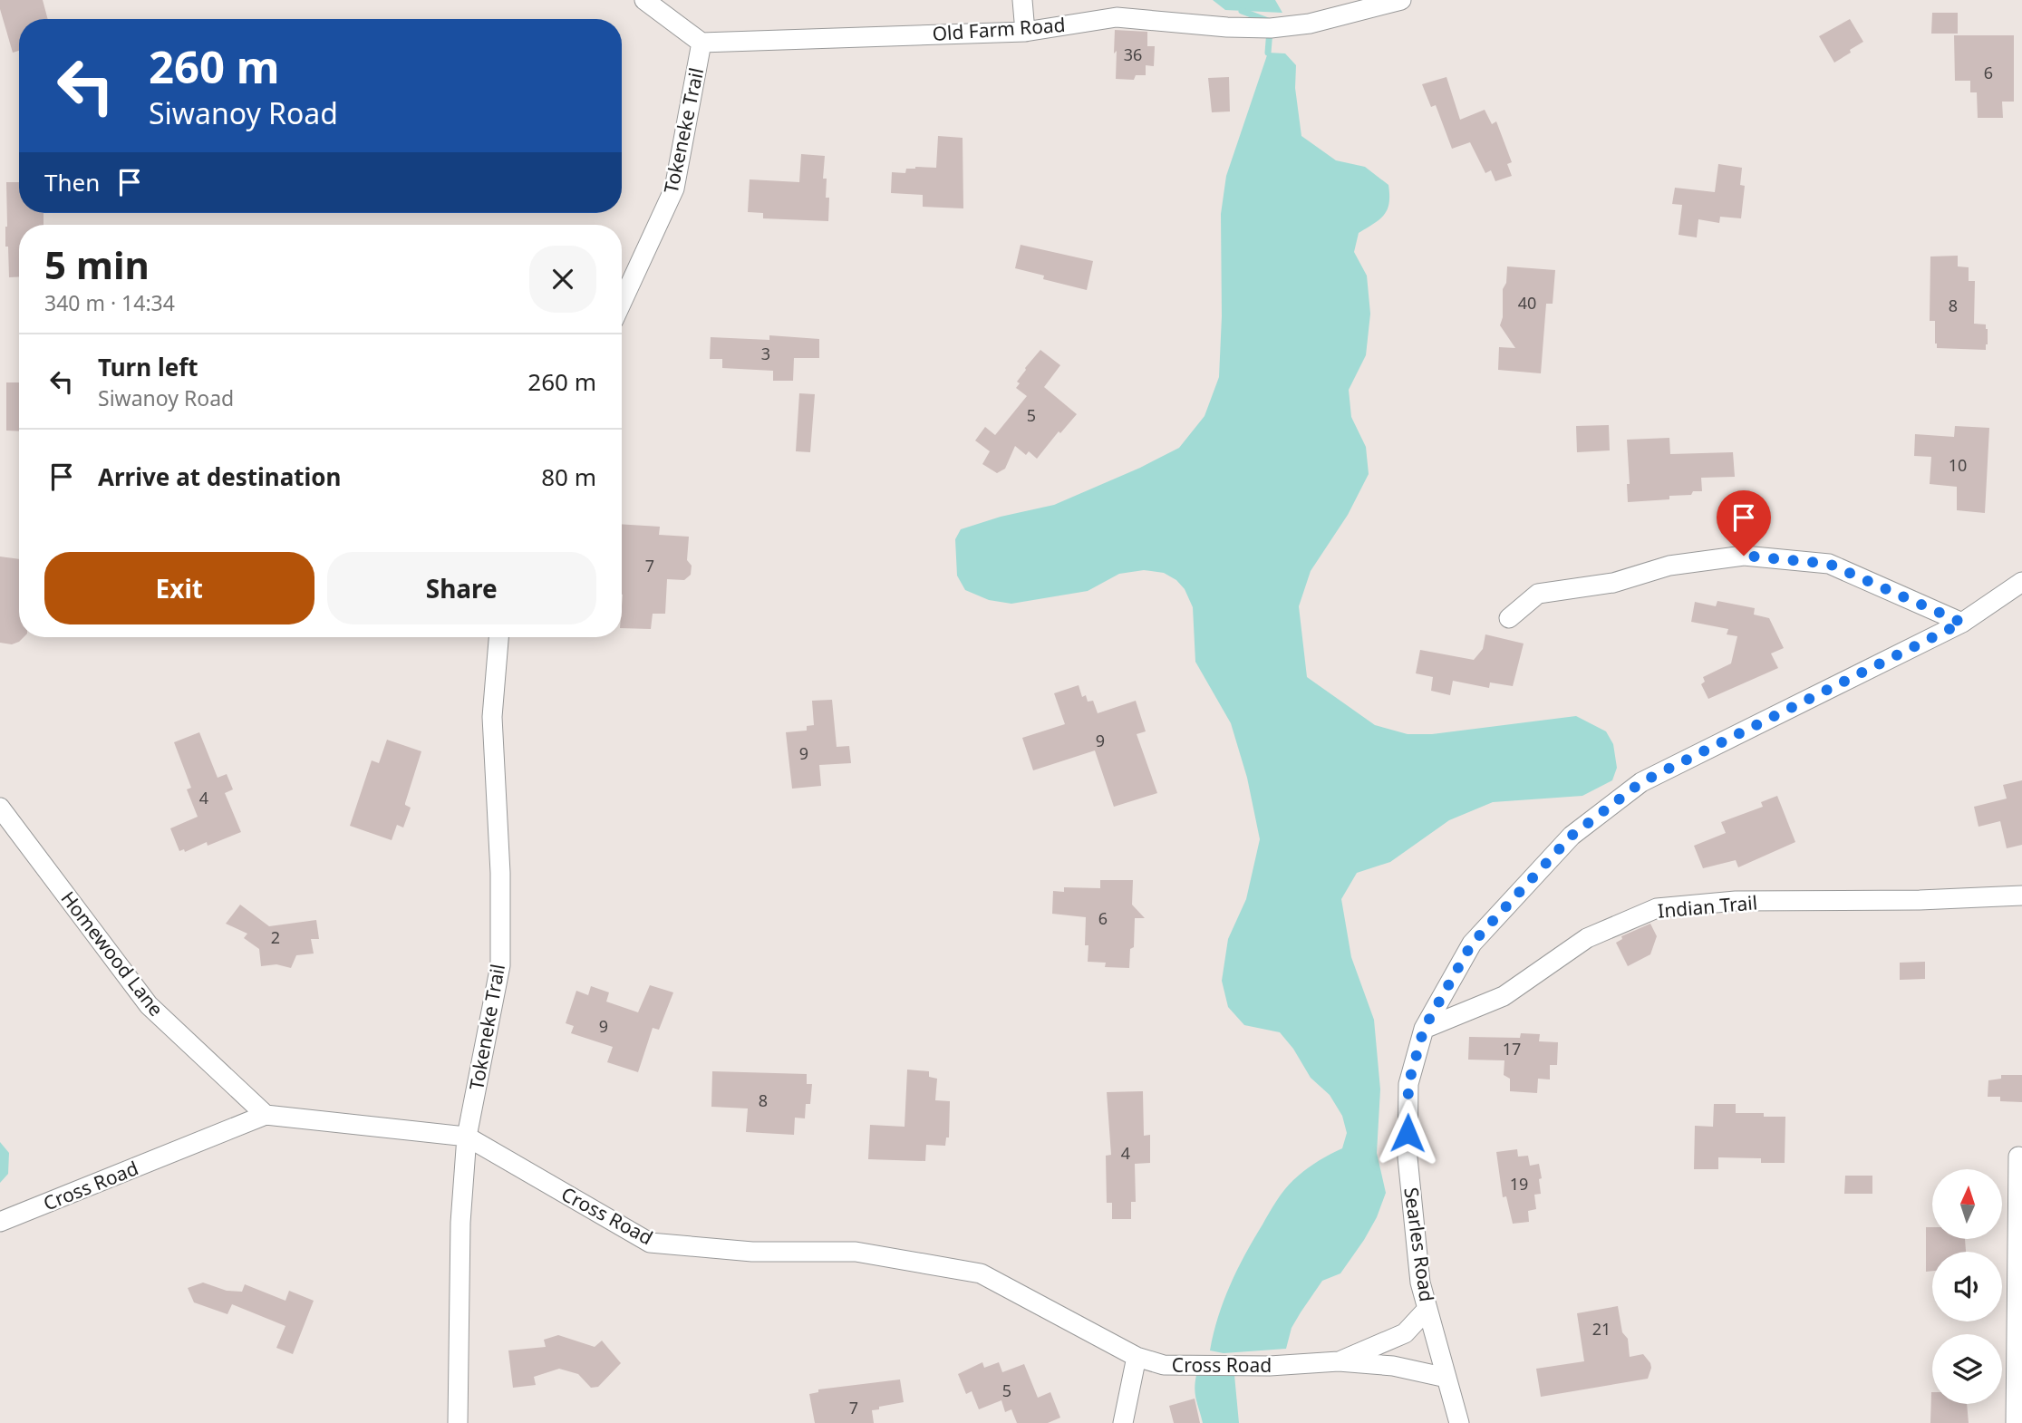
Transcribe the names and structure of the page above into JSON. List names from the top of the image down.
{
  "streets": {
    "street": [
      "Old Farm Road",
      "Tokeneke Trail",
      "Indian Trail",
      "Homewood Lane",
      "Cross Road",
      "Searles Road"
    ]
  },
  "crossings": [
    ["Old Farm Road", "Tokeneke Trail"],
    ["Tokeneke Trail", "Cross Road"],
    ["Indian Trail", "Searles Road"],
    ["Homewood Lane", "Cross Road"],
    ["Cross Road", "Searles Road"]
  ],
  "house_numbers": [
    "36",
    "6",
    "40",
    "8",
    "3",
    "5",
    "10",
    "7",
    "9",
    "9",
    "4",
    "6",
    "2",
    "9",
    "17",
    "8",
    "4",
    "19",
    "21",
    "5",
    "7"
  ],
  "north": "top",
  "page": {
    "turn": ["260 m", "Siwanoy Road"],
    "then": "Then",
    "heading": ["5 min", "340 m · 14:34"],
    "list": [
      {
        "name": "Turn left",
        "note": "Siwanoy Road",
        "value": "260 m"
      },
      {
        "name": "Arrive at destination",
        "value": "80 m"
      }
    ],
    "buttons": ["Exit", "Share"]
  }
}
